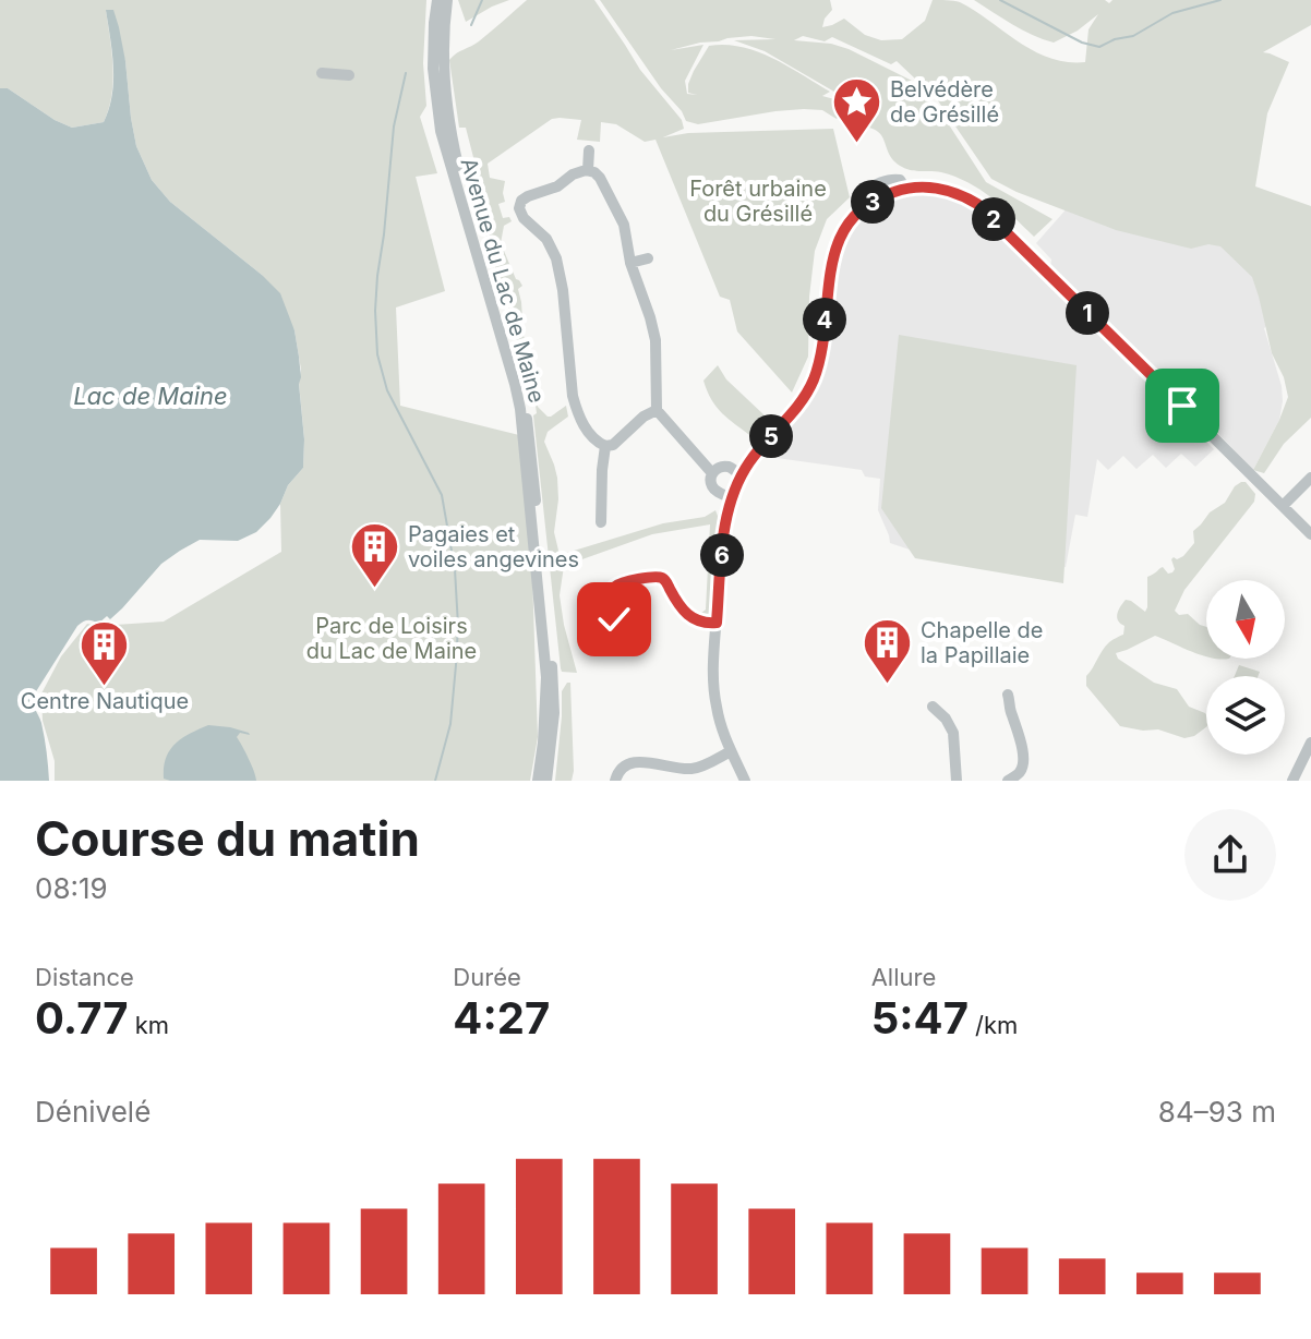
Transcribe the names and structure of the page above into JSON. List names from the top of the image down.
{
  "streets": {
    "street": ["Avenue du Lac de Maine"]
  },
  "water": ["Lac de Maine"],
  "parks": ["Forêt urbaine du Grésillé", "Parc de Loisirs du Lac de Maine"],
  "places": {
    "place": ["Belvédère de Grésillé"],
    "building": ["Pagaies et voiles angevines", "Chapelle de la Papillaie", "Centre Nautique"]
  },
  "north": "bottom",
  "page": {
    "pins": [
      "3",
      "2",
      "1",
      "4",
      "5",
      "6"
    ],
    "heading": ["Course du matin", "08:19"],
    "stats": [
      ["Distance", "0.77 km"],
      ["Durée", "4:27"],
      ["Allure", "5:47 /km"]
    ],
    "chart": ["Dénivelé", "84–93 m"]
  }
}
